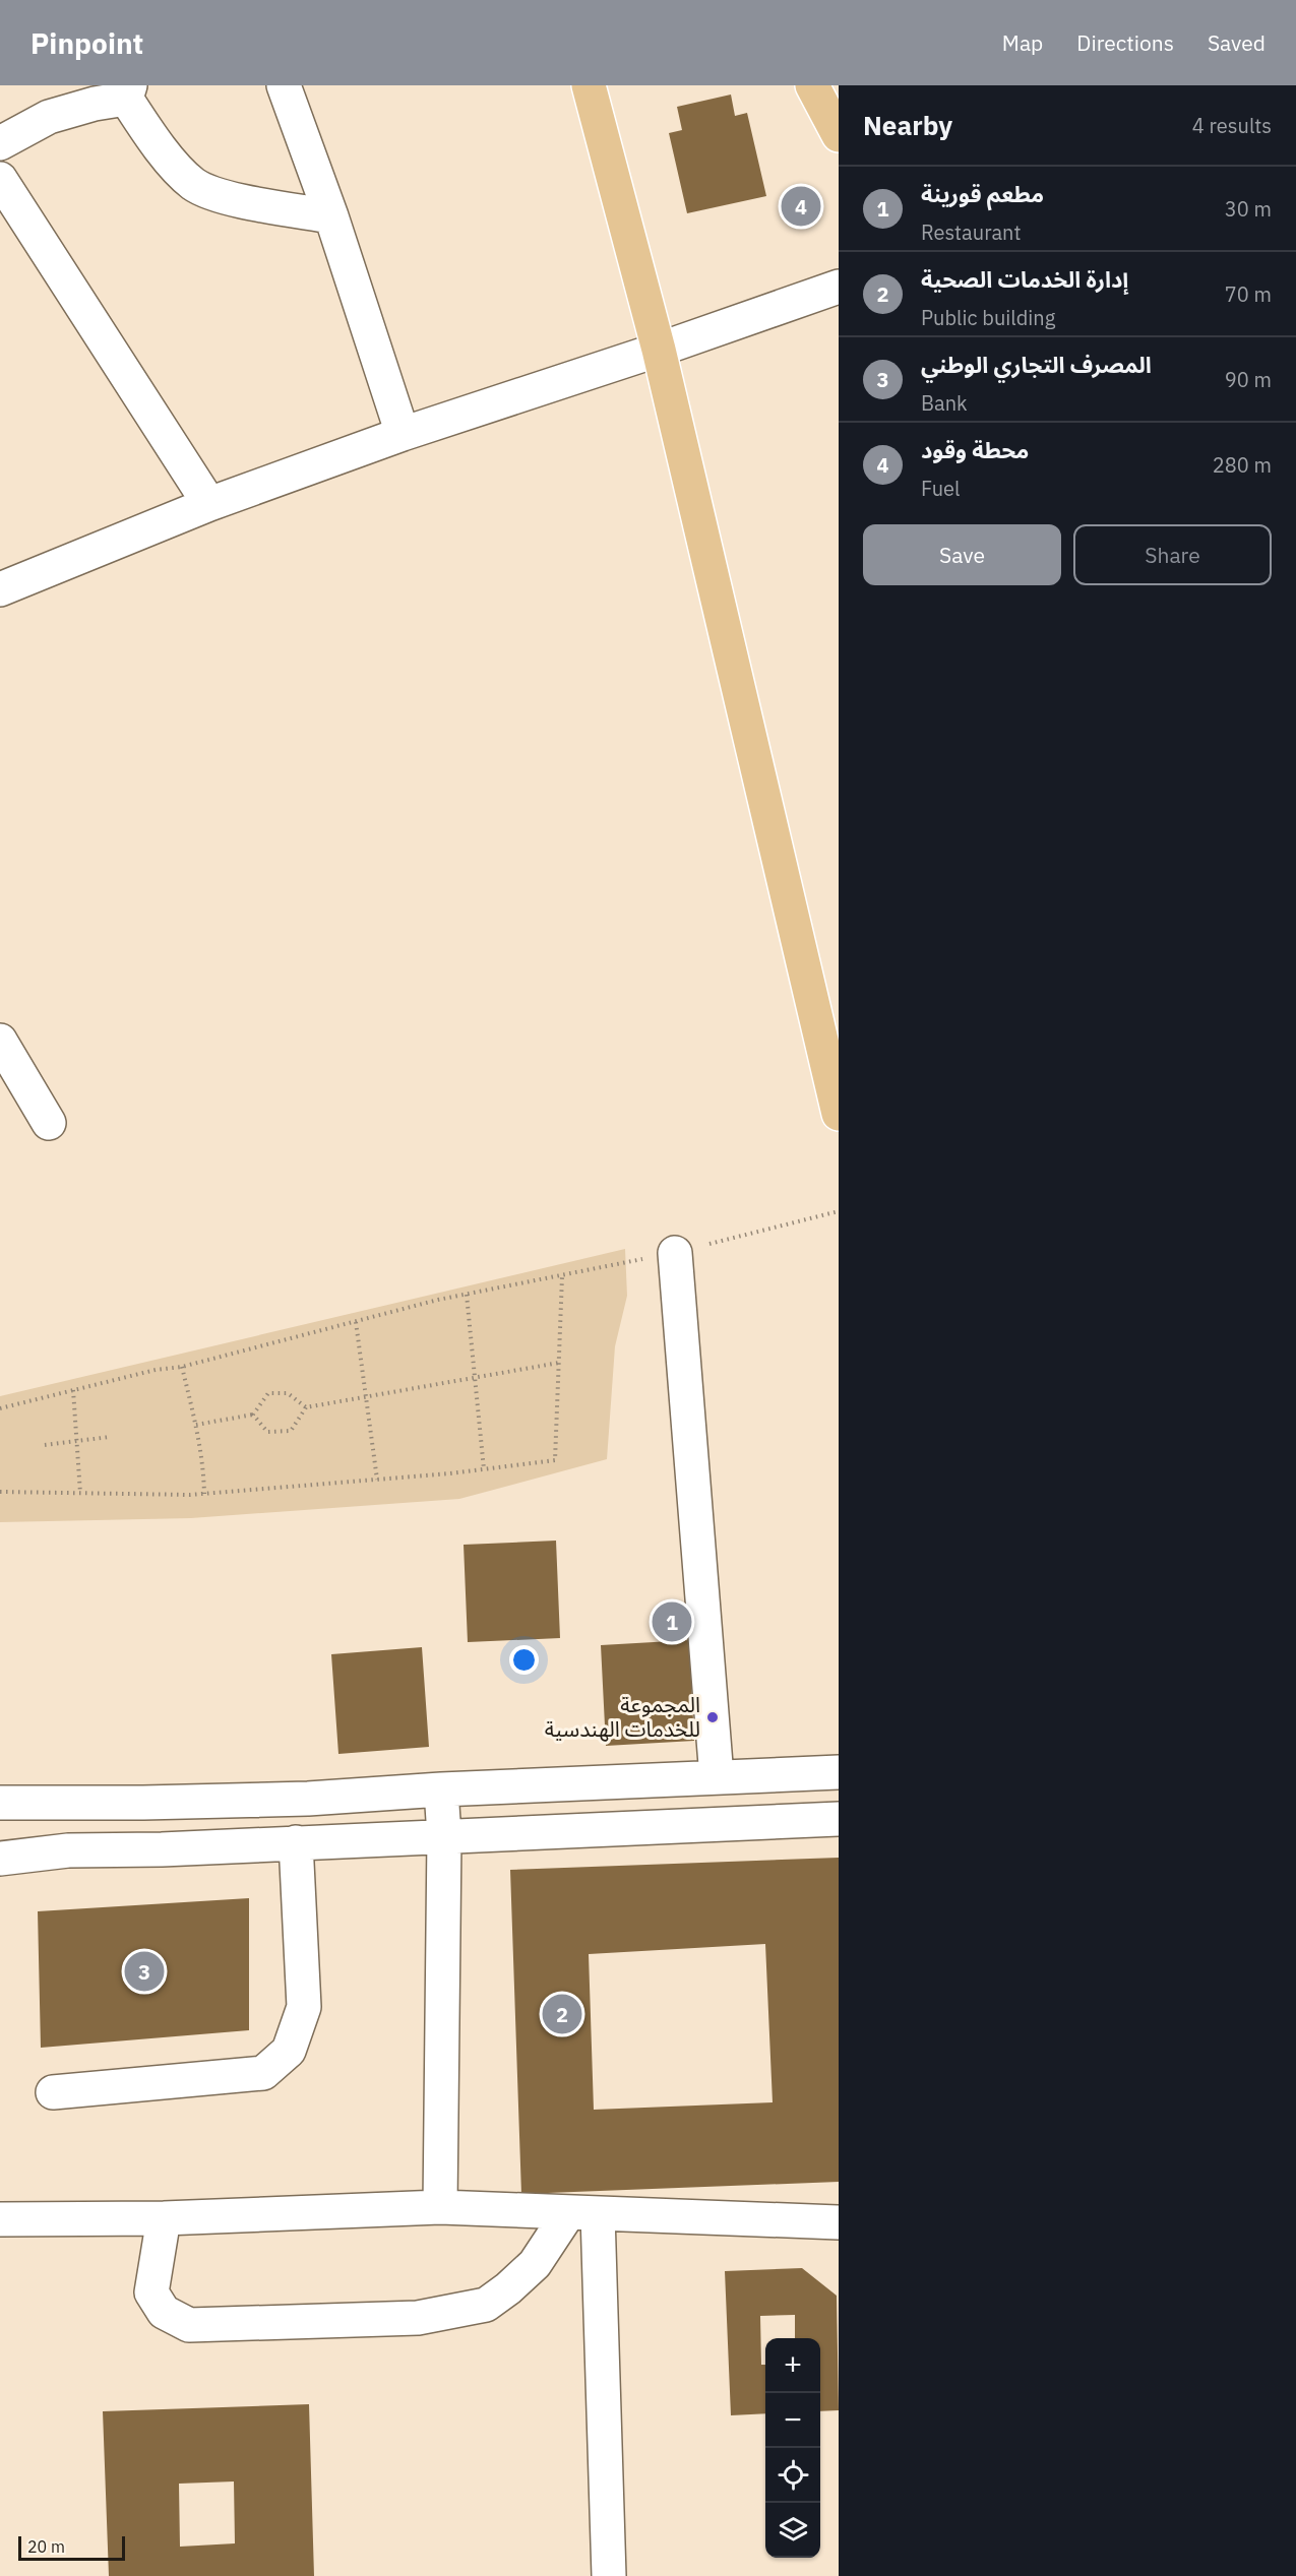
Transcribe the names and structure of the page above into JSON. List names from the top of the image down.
{
  "places": ["المجموعة للخدمات الهندسية"],
  "scale_bar": "20 m",
  "page": {
    "header": "Pinpoint",
    "nav": ["Map", "Directions", "Saved"],
    "heading": ["Nearby", "4 results"],
    "list": [
      {
        "mark": "1",
        "name": "مطعم قورينة",
        "note": "Restaurant",
        "value": "30 m"
      },
      {
        "mark": "2",
        "name": "إدارة الخدمات الصحية",
        "note": "Public building",
        "value": "70 m"
      },
      {
        "mark": "3",
        "name": "المصرف التجاري الوطني",
        "note": "Bank",
        "value": "90 m"
      },
      {
        "mark": "4",
        "name": "محطة وقود",
        "note": "Fuel",
        "value": "280 m"
      }
    ],
    "pins": [
      "4",
      "1",
      "3",
      "2"
    ],
    "buttons": ["Save", "Share"],
    "map_buttons": ["+", "−"],
    "scale": "20 m"
  }
}
